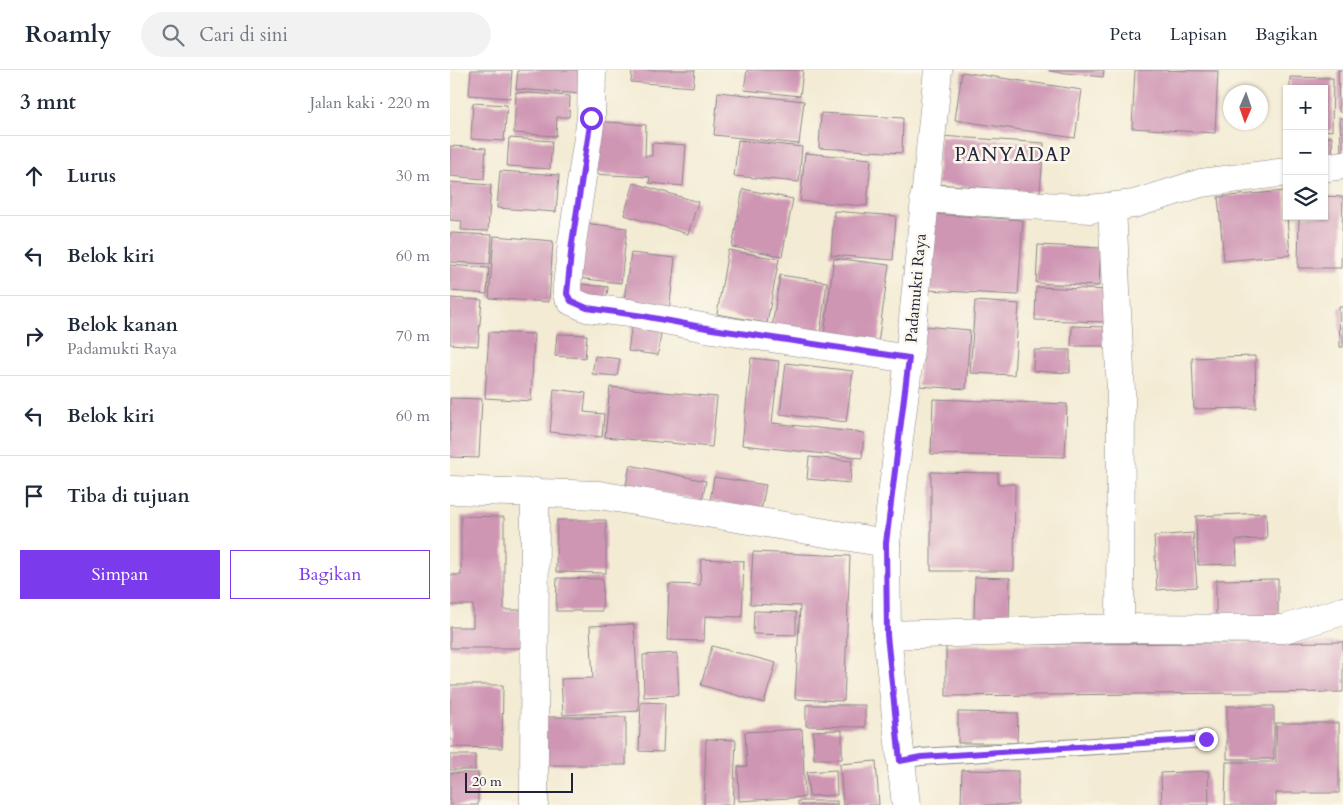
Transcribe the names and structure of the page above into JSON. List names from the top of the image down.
{
  "streets": {
    "street": ["Padamukti Raya"]
  },
  "districts": ["PANYADAP"],
  "scale_bar": "20 m",
  "north": "bottom",
  "page": {
    "header": "Roamly",
    "search": "Cari di sini",
    "nav": ["Peta", "Lapisan", "Bagikan"],
    "heading": ["3 mnt", "Jalan kaki · 220 m"],
    "map_buttons": ["+", "−"],
    "list": [
      ["Lurus", "30 m"],
      ["Belok kiri", "60 m"],
      ["Belok kanan", "Padamukti Raya", "70 m"],
      ["Belok kiri", "60 m"],
      "Tiba di tujuan"
    ],
    "buttons": ["Simpan", "Bagikan"],
    "scale": "20 m"
  }
}
